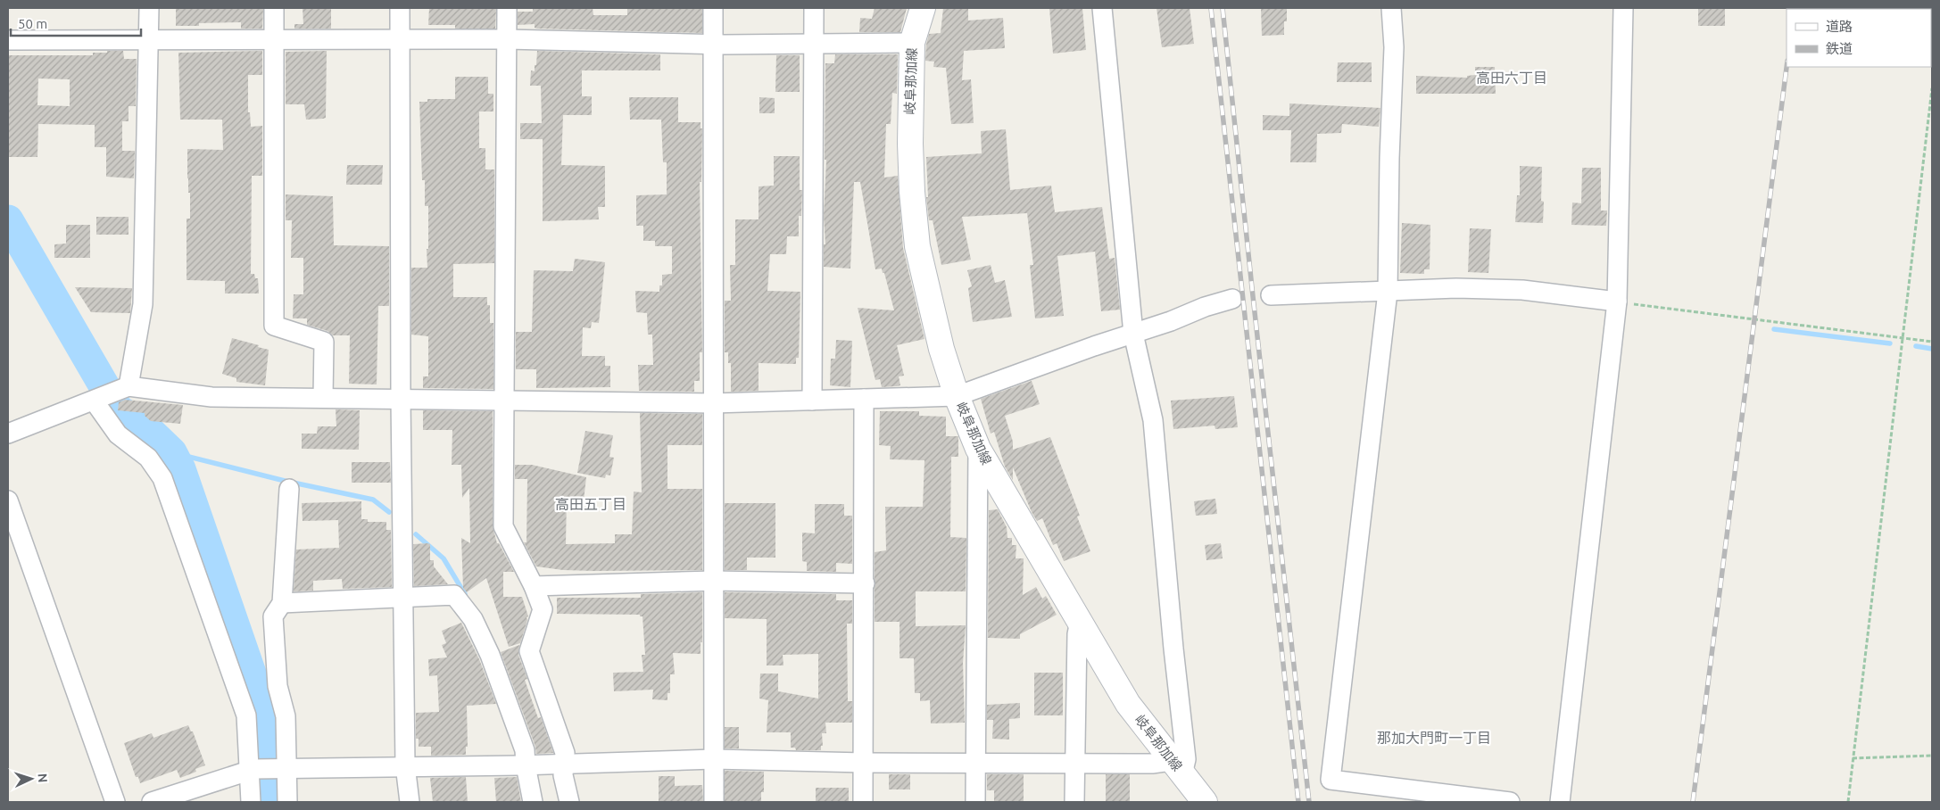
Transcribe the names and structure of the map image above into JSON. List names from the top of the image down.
{
  "streets": {
    "main road": ["岐阜那加線"]
  },
  "districts": ["高田六丁目", "高田五丁目", "那加大門町一丁目"],
  "legend": ["道路", "鉄道"],
  "scale_bar": "50 m",
  "north": "right"
}
